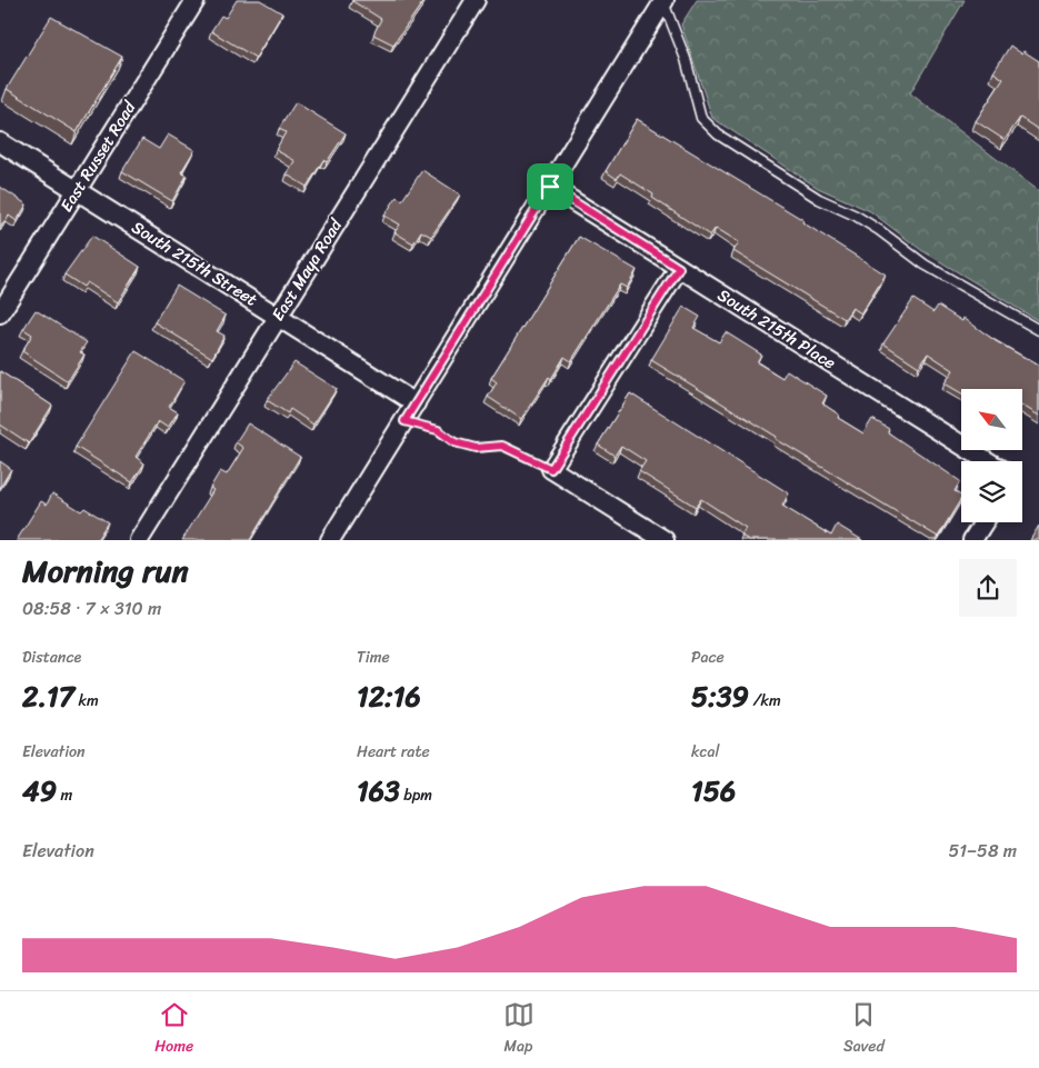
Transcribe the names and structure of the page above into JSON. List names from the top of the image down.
{
  "streets": {
    "street": [
      "East Russet Road",
      "South 215th Street",
      "East Maya Road",
      "South 215th Place"
    ]
  },
  "crossings": [
    ["East Russet Road", "South 215th Street"],
    ["South 215th Street", "East Maya Road"]
  ],
  "north": "top left",
  "page": {
    "heading": ["Morning run", "08:58 · 7 × 310 m"],
    "stats": [
      ["Distance", "2.17 km"],
      ["Time", "12:16"],
      ["Pace", "5:39 /km"],
      ["Elevation", "49 m"],
      ["Heart rate", "163 bpm"],
      ["kcal", "156"]
    ],
    "chart": ["Elevation", "51–58 m"],
    "tabs": ["Home", "Map", "Saved"]
  }
}
